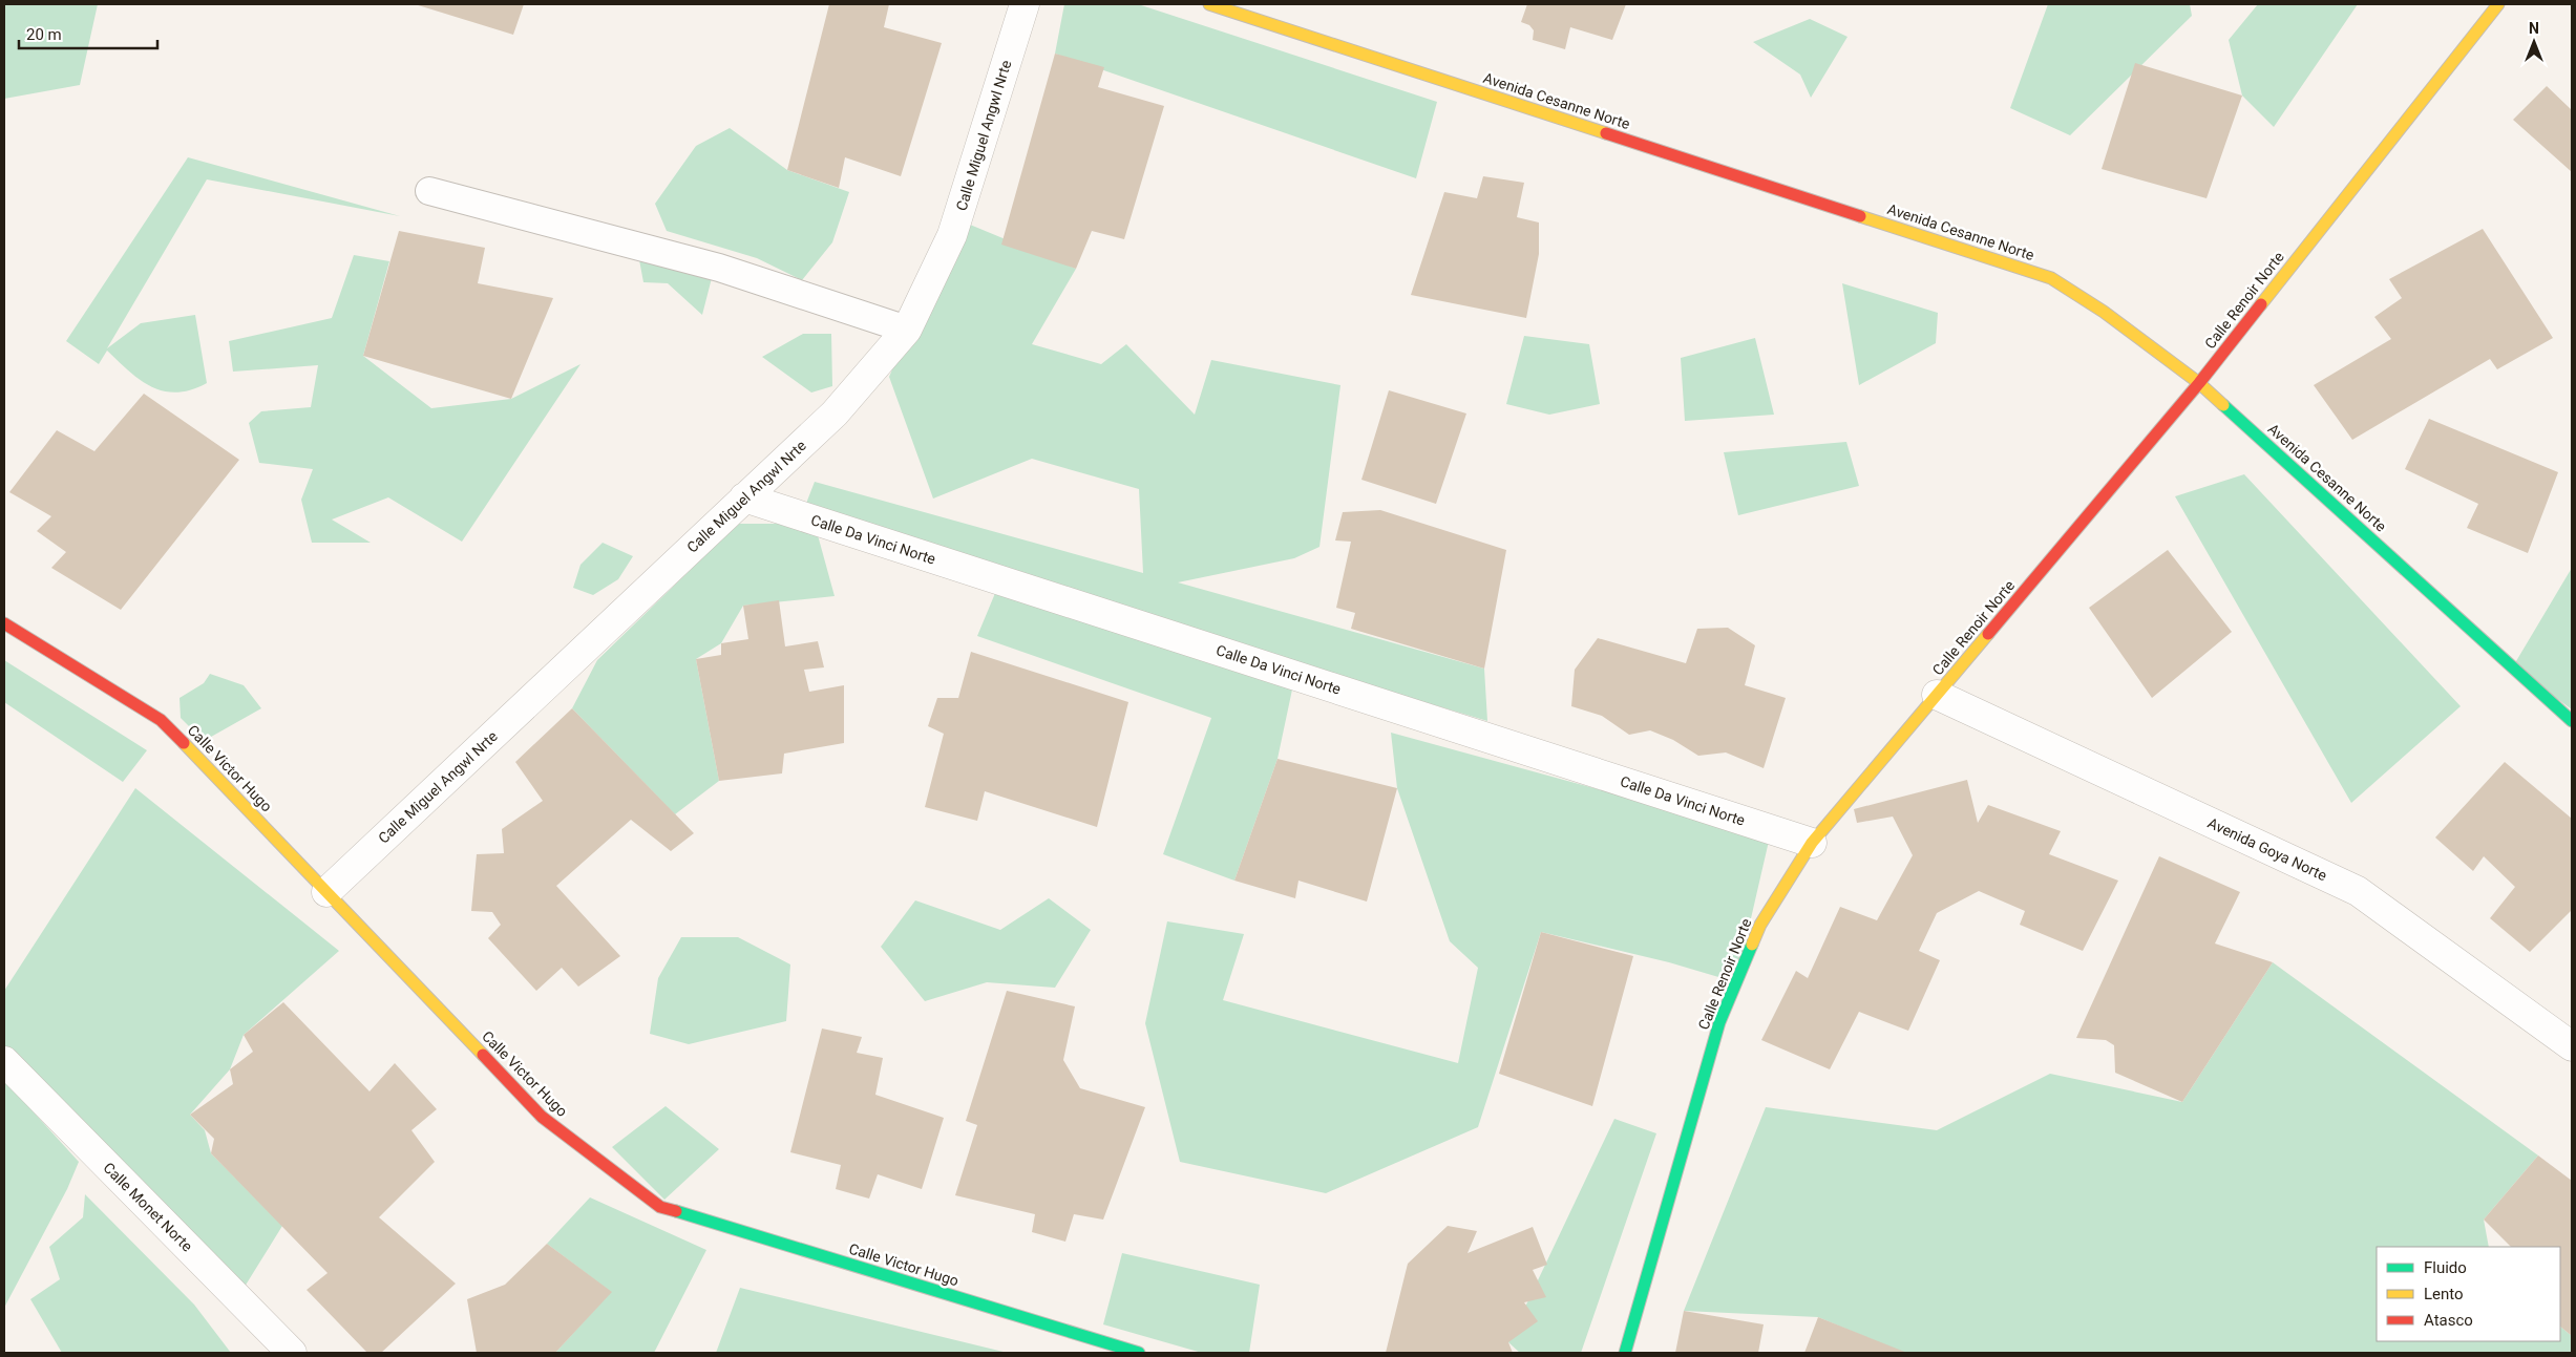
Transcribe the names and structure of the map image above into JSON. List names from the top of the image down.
{
  "streets": {
    "street": [
      "Avenida Cesanne Norte",
      "Calle Miguel Angwl Nrte",
      "Calle Renoir Norte",
      "Calle Da Vinci Norte",
      "Calle Victor Hugo",
      "Avenida Goya Norte",
      "Calle Monet Norte"
    ]
  },
  "crossings": [
    ["Avenida Cesanne Norte", "Calle Renoir Norte"],
    ["Calle Miguel Angwl Nrte", "Calle Da Vinci Norte"],
    ["Calle Miguel Angwl Nrte", "Calle Victor Hugo"],
    ["Calle Renoir Norte", "Calle Da Vinci Norte"],
    ["Calle Renoir Norte", "Avenida Goya Norte"]
  ],
  "legend": ["Fluido", "Lento", "Atasco"],
  "scale_bar": "20 m",
  "north": "top"
}
